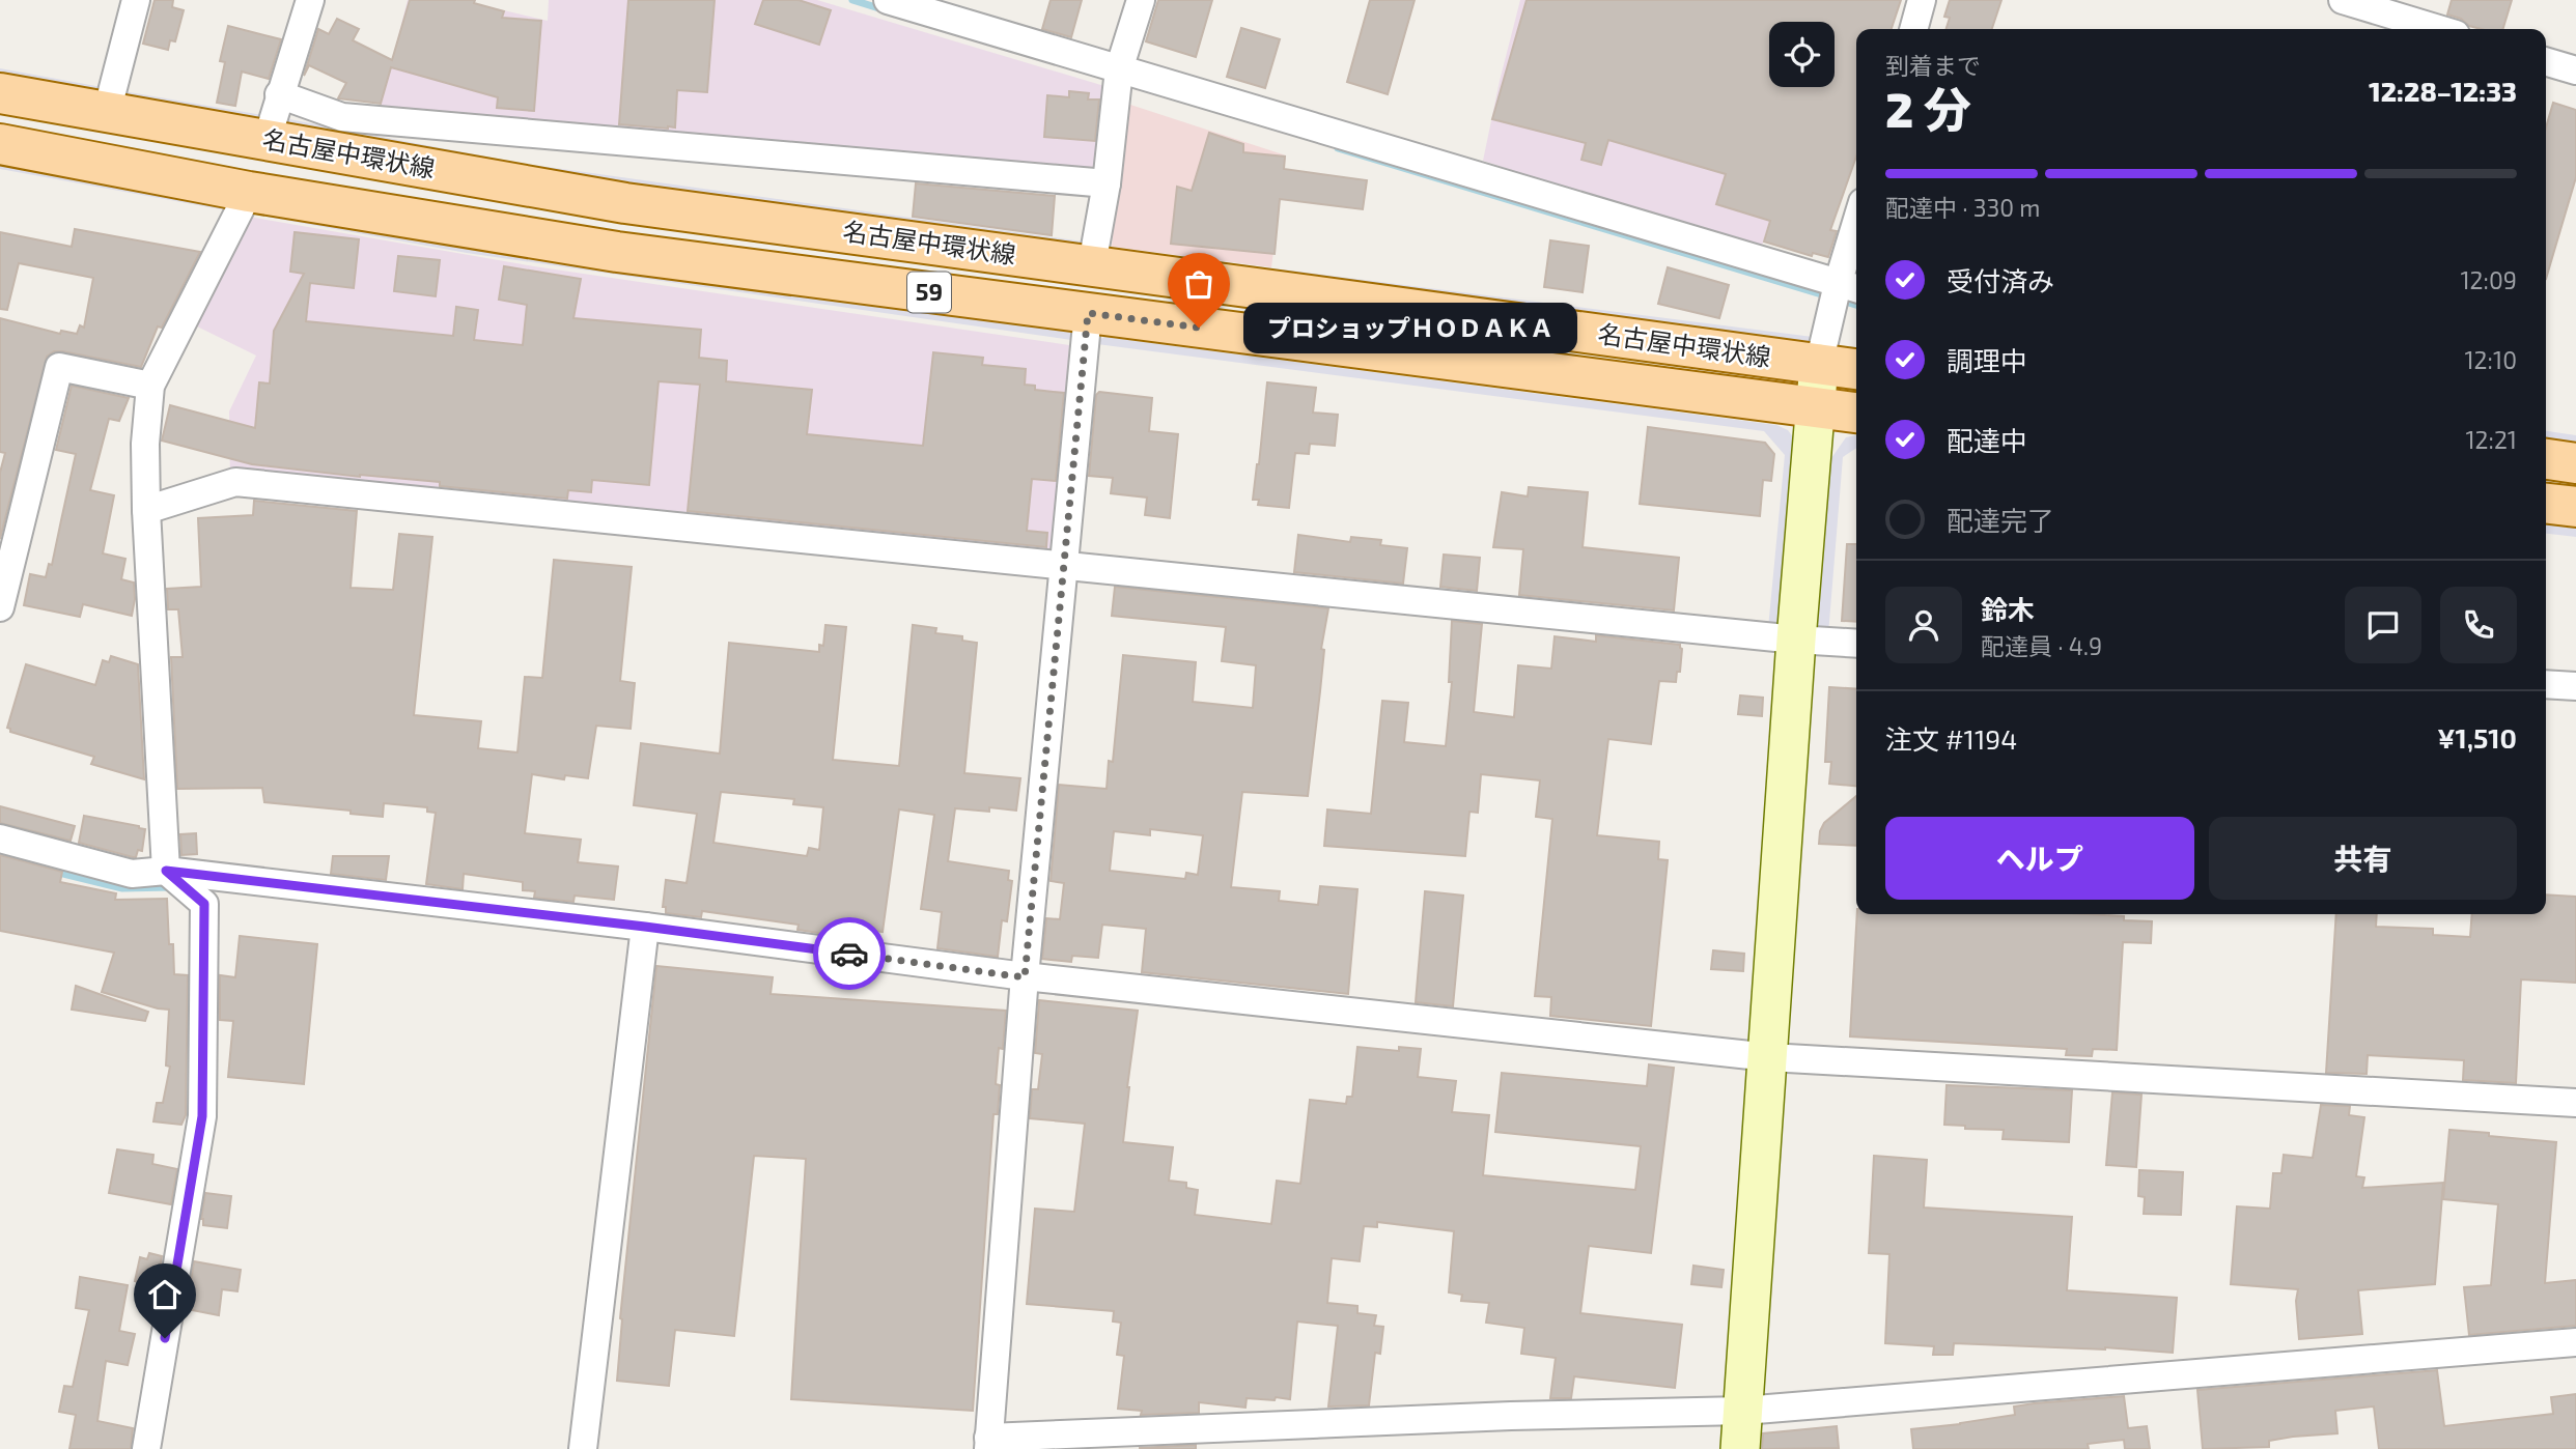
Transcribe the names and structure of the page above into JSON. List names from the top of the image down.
{
  "streets": {
    "main road": ["名古屋中環状線", "59"]
  },
  "places": ["プロショップＨＯＤＡＫＡ"],
  "page": {
    "heading": ["2 分", "到着まで", "12:28–12:33"],
    "panel": [
      "鈴木",
      "配達員 · 4.9",
      "注文 #1194",
      "¥1,510"
    ],
    "bar": "配達中 · 330 m",
    "list": [
      ["受付済み", "12:09"],
      ["調理中", "12:10"],
      ["配達中", "12:21"],
      "配達完了"
    ],
    "bubble": "プロショップＨＯＤＡＫＡ",
    "buttons": ["ヘルプ", "共有"]
  }
}
